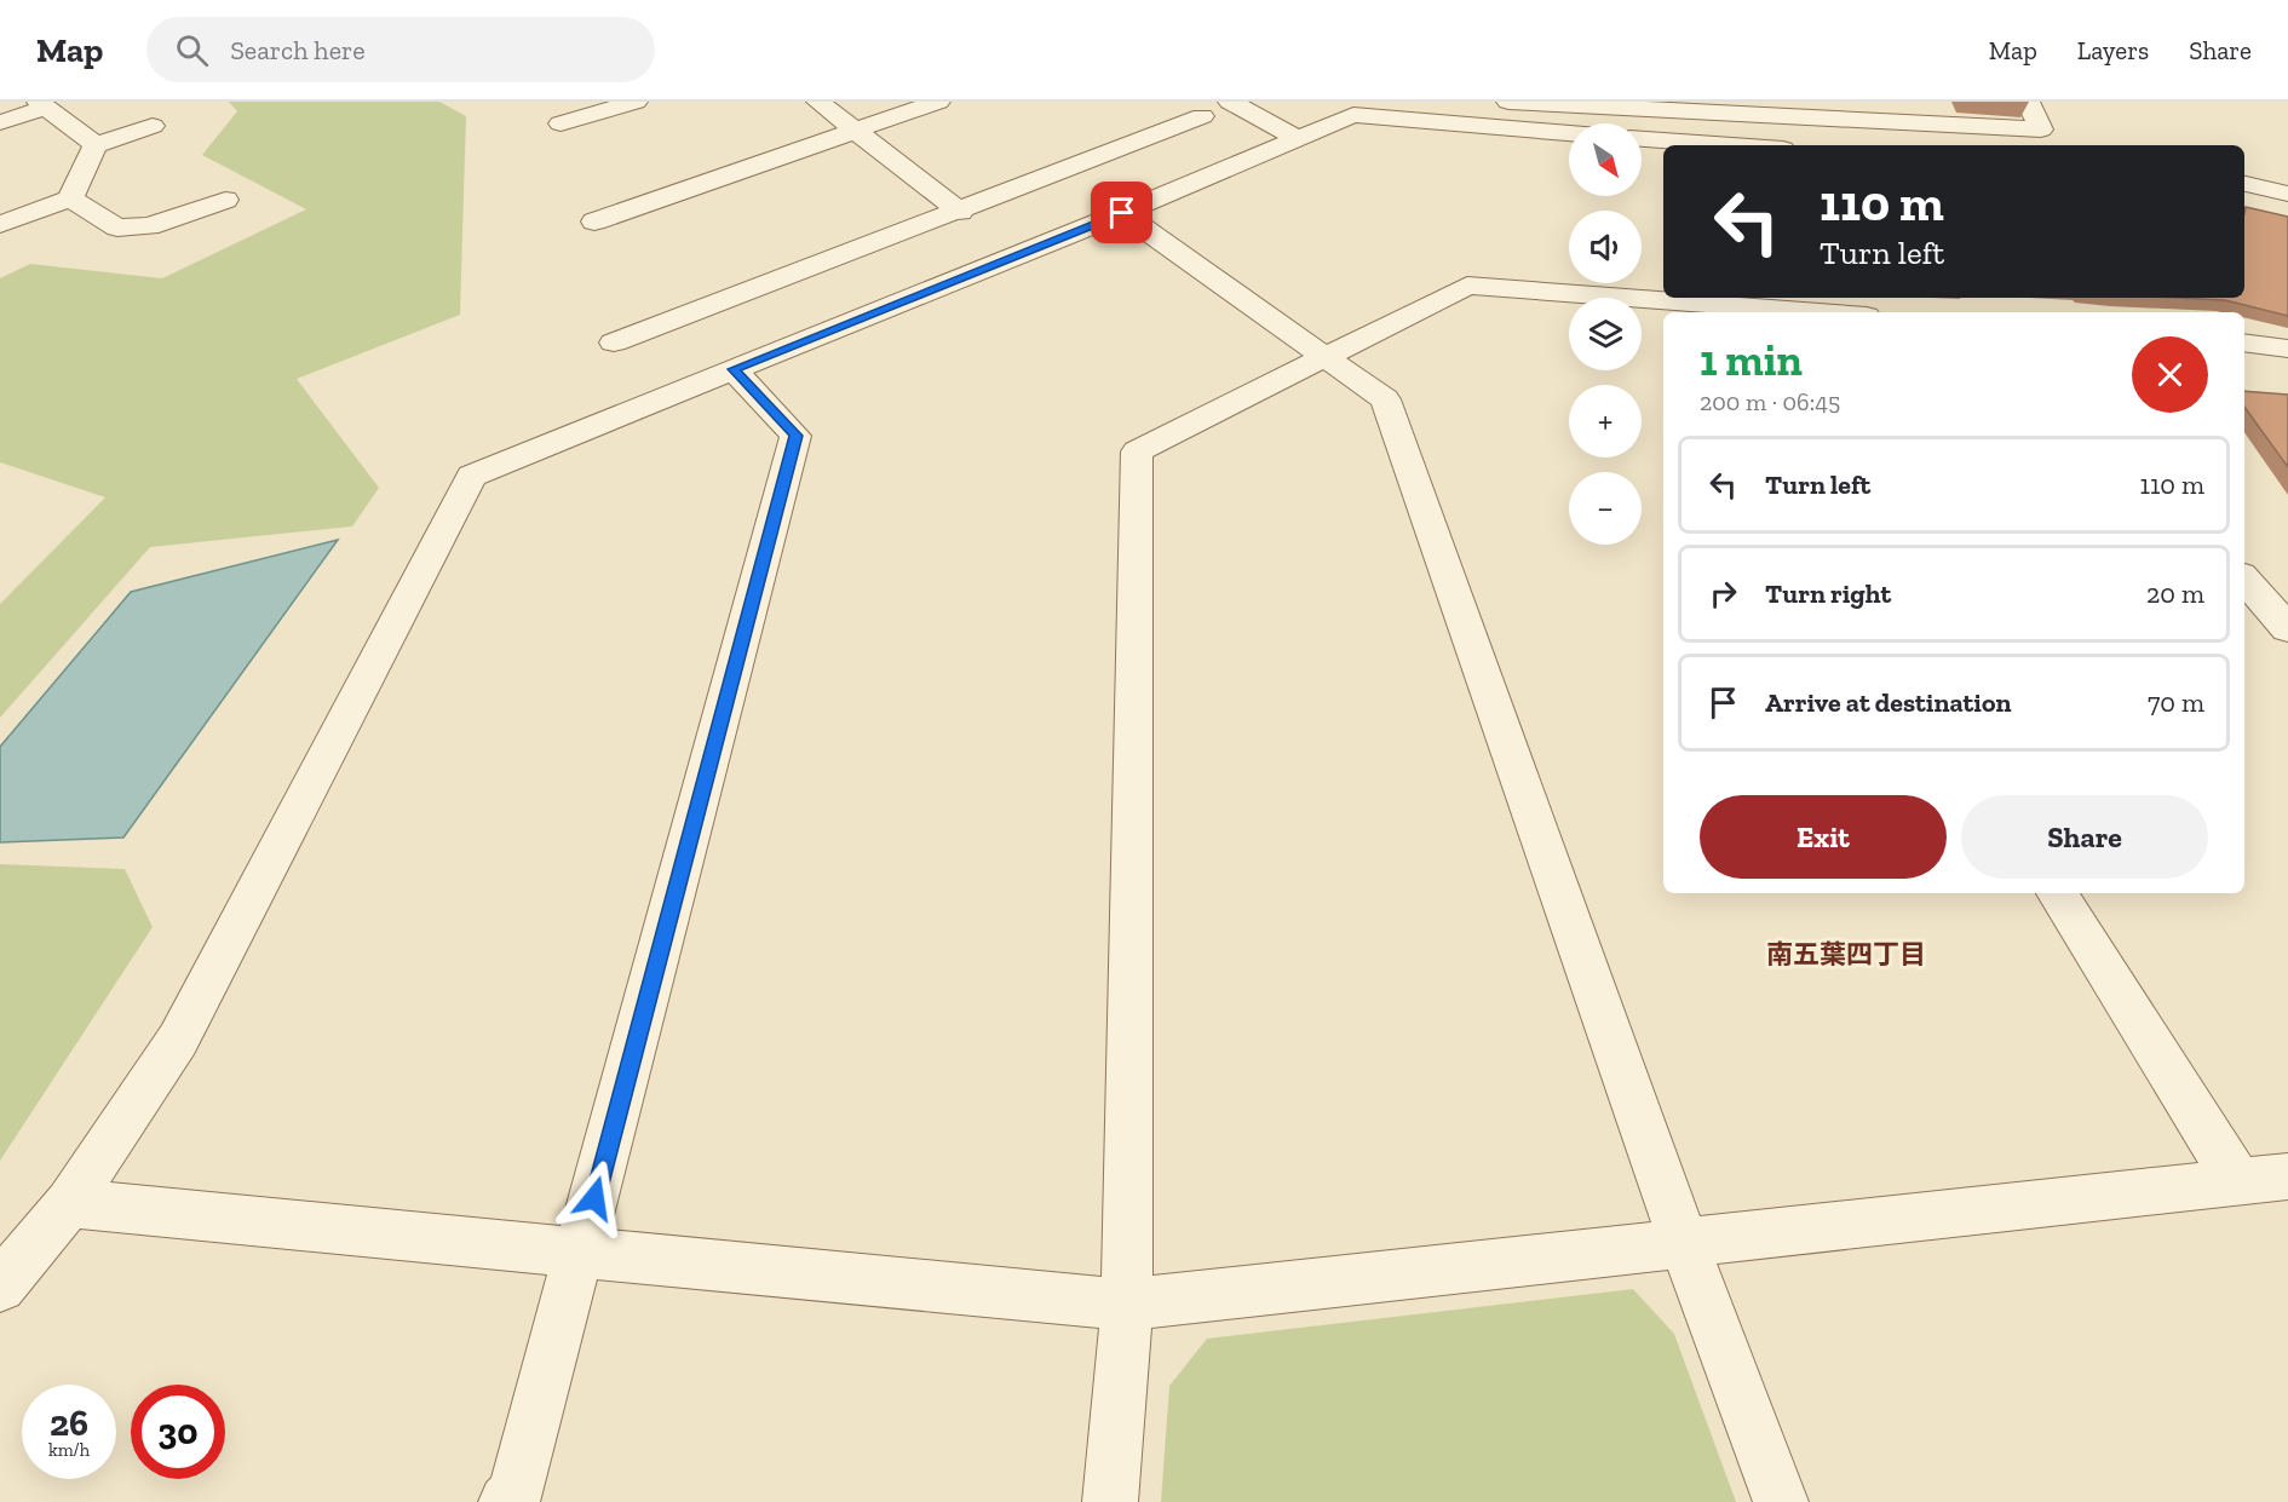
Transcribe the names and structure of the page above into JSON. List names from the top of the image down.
{
  "districts": ["南五葉四丁目"],
  "north": "bottom right",
  "page": {
    "header": "Map",
    "search": "Search here",
    "nav": ["Map", "Layers", "Share"],
    "map_buttons": ["+", "−"],
    "turn": ["110 m", "Turn left"],
    "heading": ["1 min", "200 m · 06:45"],
    "list": [
      {
        "name": "Turn left",
        "value": "110 m"
      },
      {
        "name": "Turn right",
        "value": "20 m"
      },
      {
        "name": "Arrive at destination",
        "value": "70 m"
      }
    ],
    "buttons": ["Exit", "Share"],
    "speed": "26 km/h",
    "limit": "30"
  }
}
